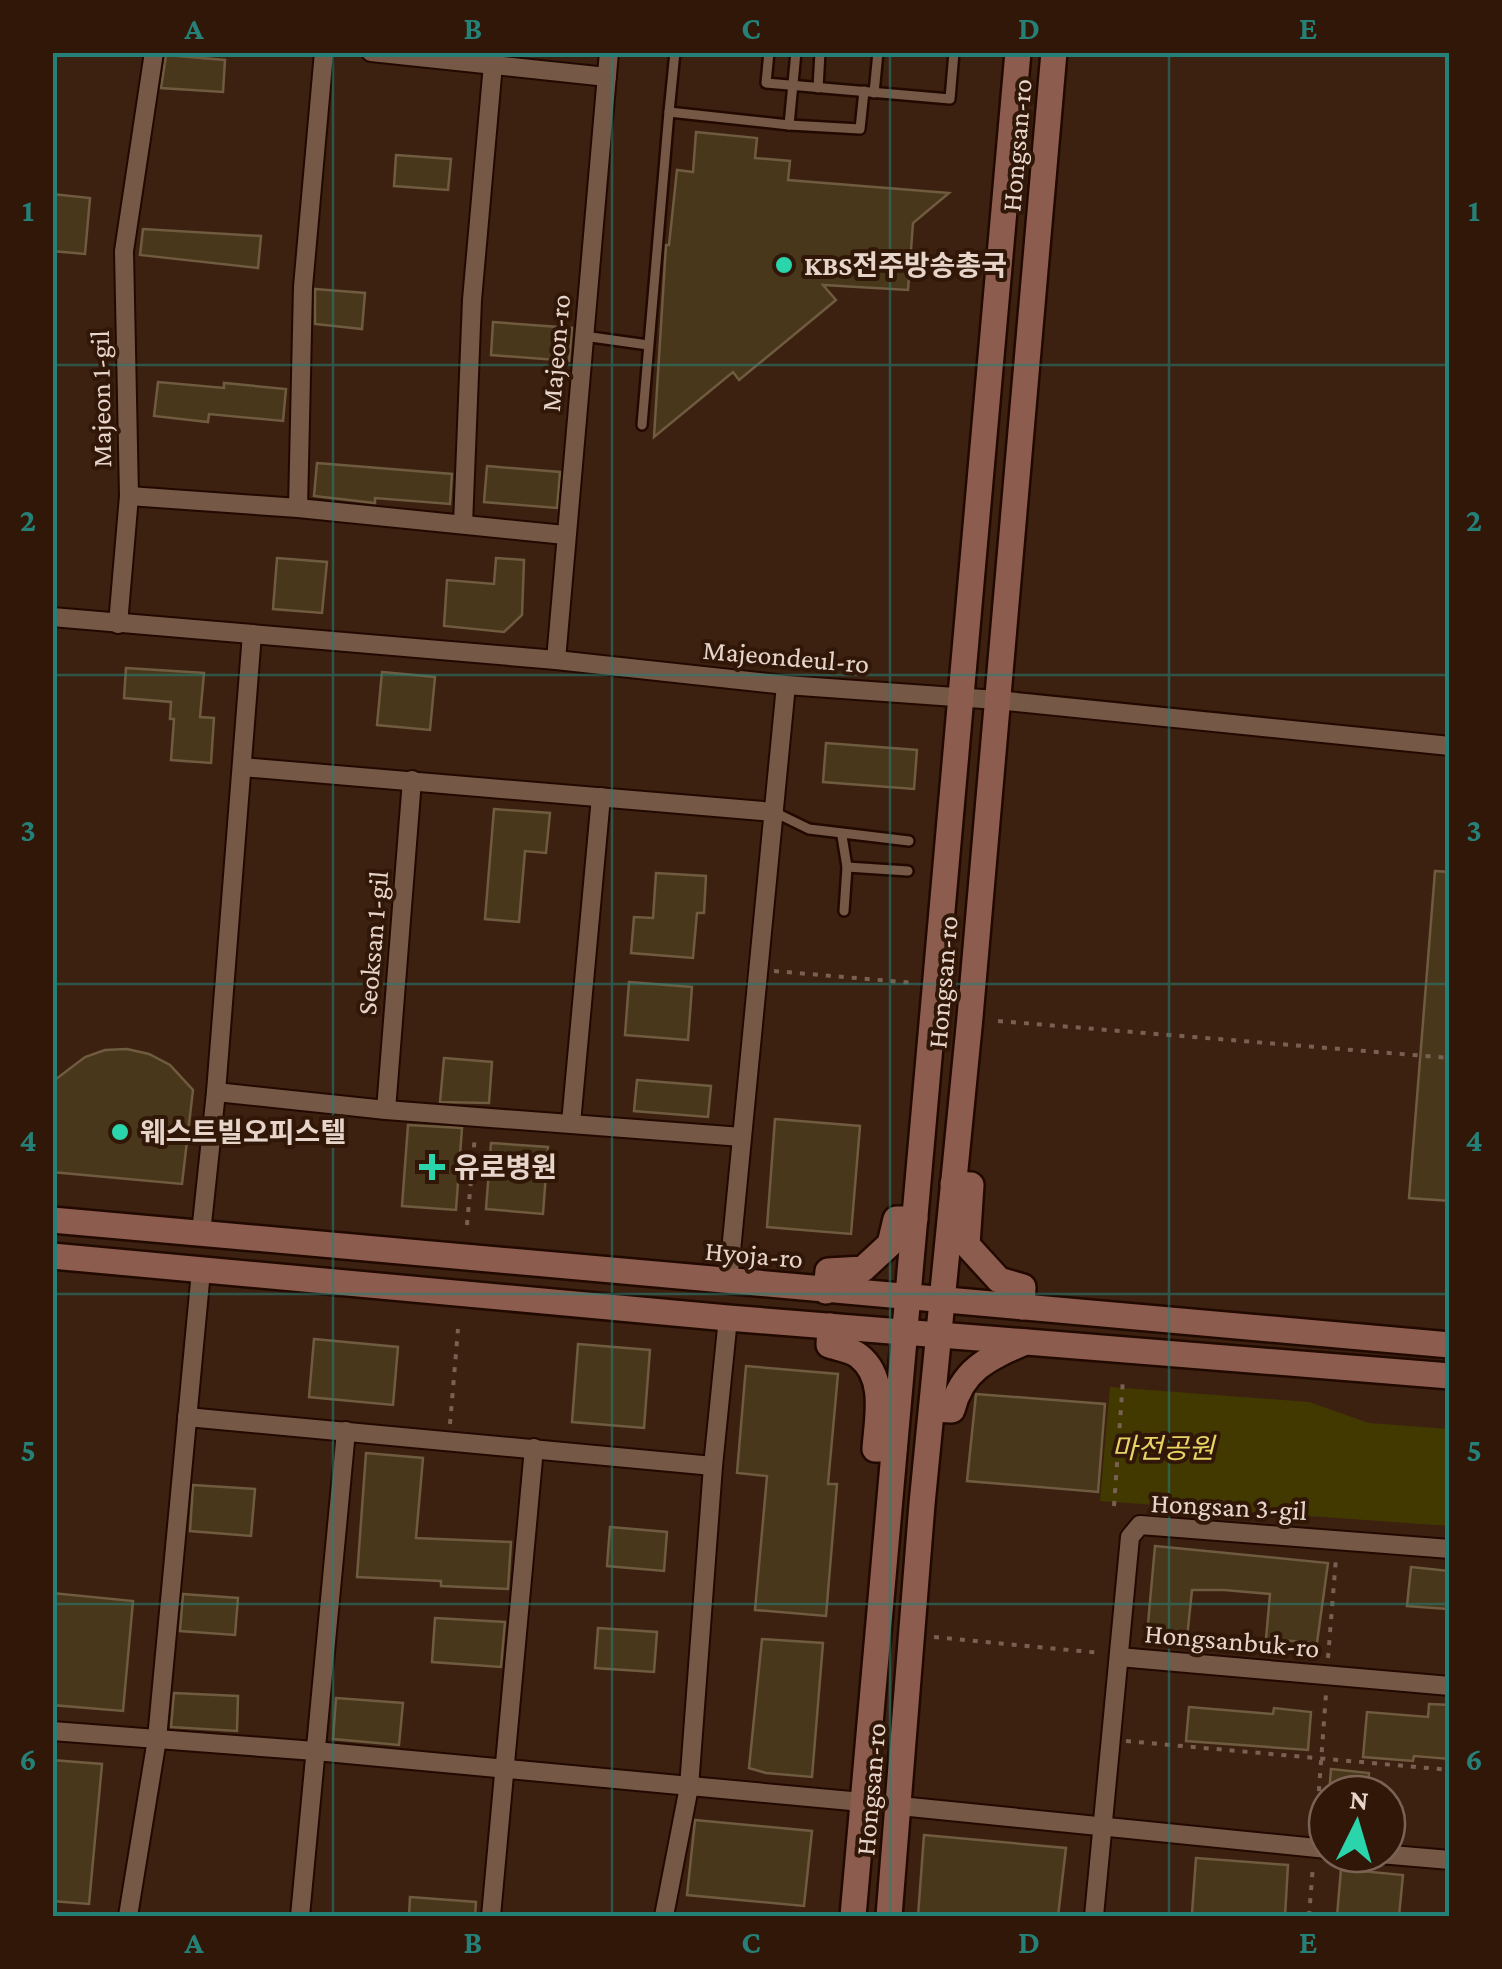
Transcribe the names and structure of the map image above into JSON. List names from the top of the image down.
{
  "streets": {
    "street": [
      "Hongsan-ro",
      "Majeon-ro",
      "Majeon 1-gil",
      "Majeondeul-ro",
      "Seoksan 1-gil",
      "Hyoja-ro",
      "Hongsan 3-gil",
      "Hongsanbuk-ro"
    ]
  },
  "crossings": [
    ["Hongsan-ro", "Majeondeul-ro"],
    ["Hongsan-ro", "Hyoja-ro"],
    ["Majeon-ro", "Majeon 1-gil"],
    ["Majeon-ro", "Majeondeul-ro"],
    ["Hongsan 3-gil", "Hongsanbuk-ro"]
  ],
  "parks": ["마전공원"],
  "places": {
    "other": ["KBS전주방송총국", "웨스트빌오피스텔"],
    "health": ["유로병원"]
  },
  "north": "top",
  "grid": {
    "columns": [
      "A",
      "B",
      "C",
      "D",
      "E"
    ],
    "rows": [
      "1",
      "2",
      "3",
      "4",
      "5",
      "6"
    ]
  }
}
